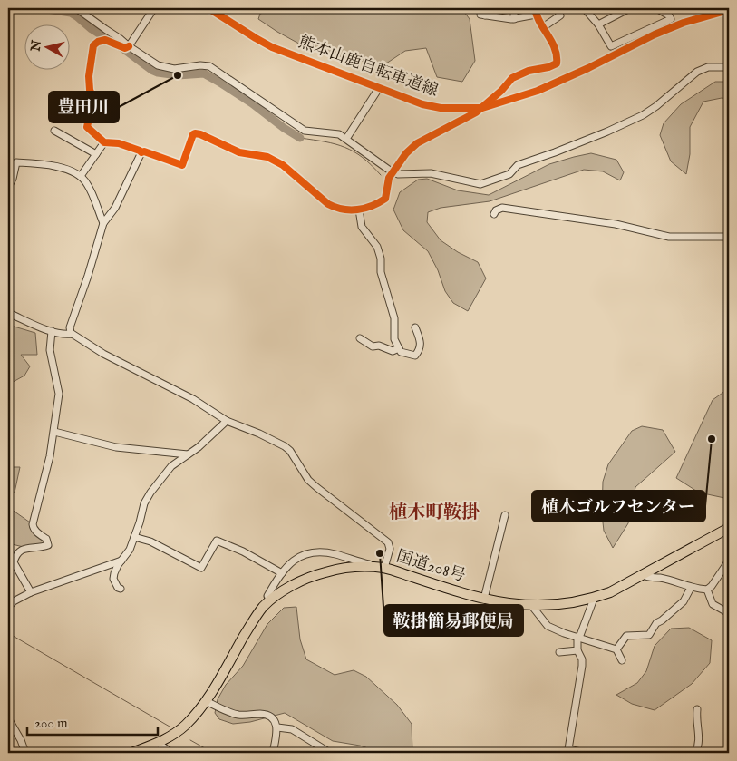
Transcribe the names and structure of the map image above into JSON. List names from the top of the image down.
{
  "streets": {
    "highway": ["国道208号"],
    "cycle path": ["熊本山鹿自転車道線"]
  },
  "districts": ["植木町鞍掛"],
  "places": ["豊田川", "植木ゴルフセンター", "鞍掛簡易郵便局"],
  "scale_bar": "200 m",
  "north": "left"
}
